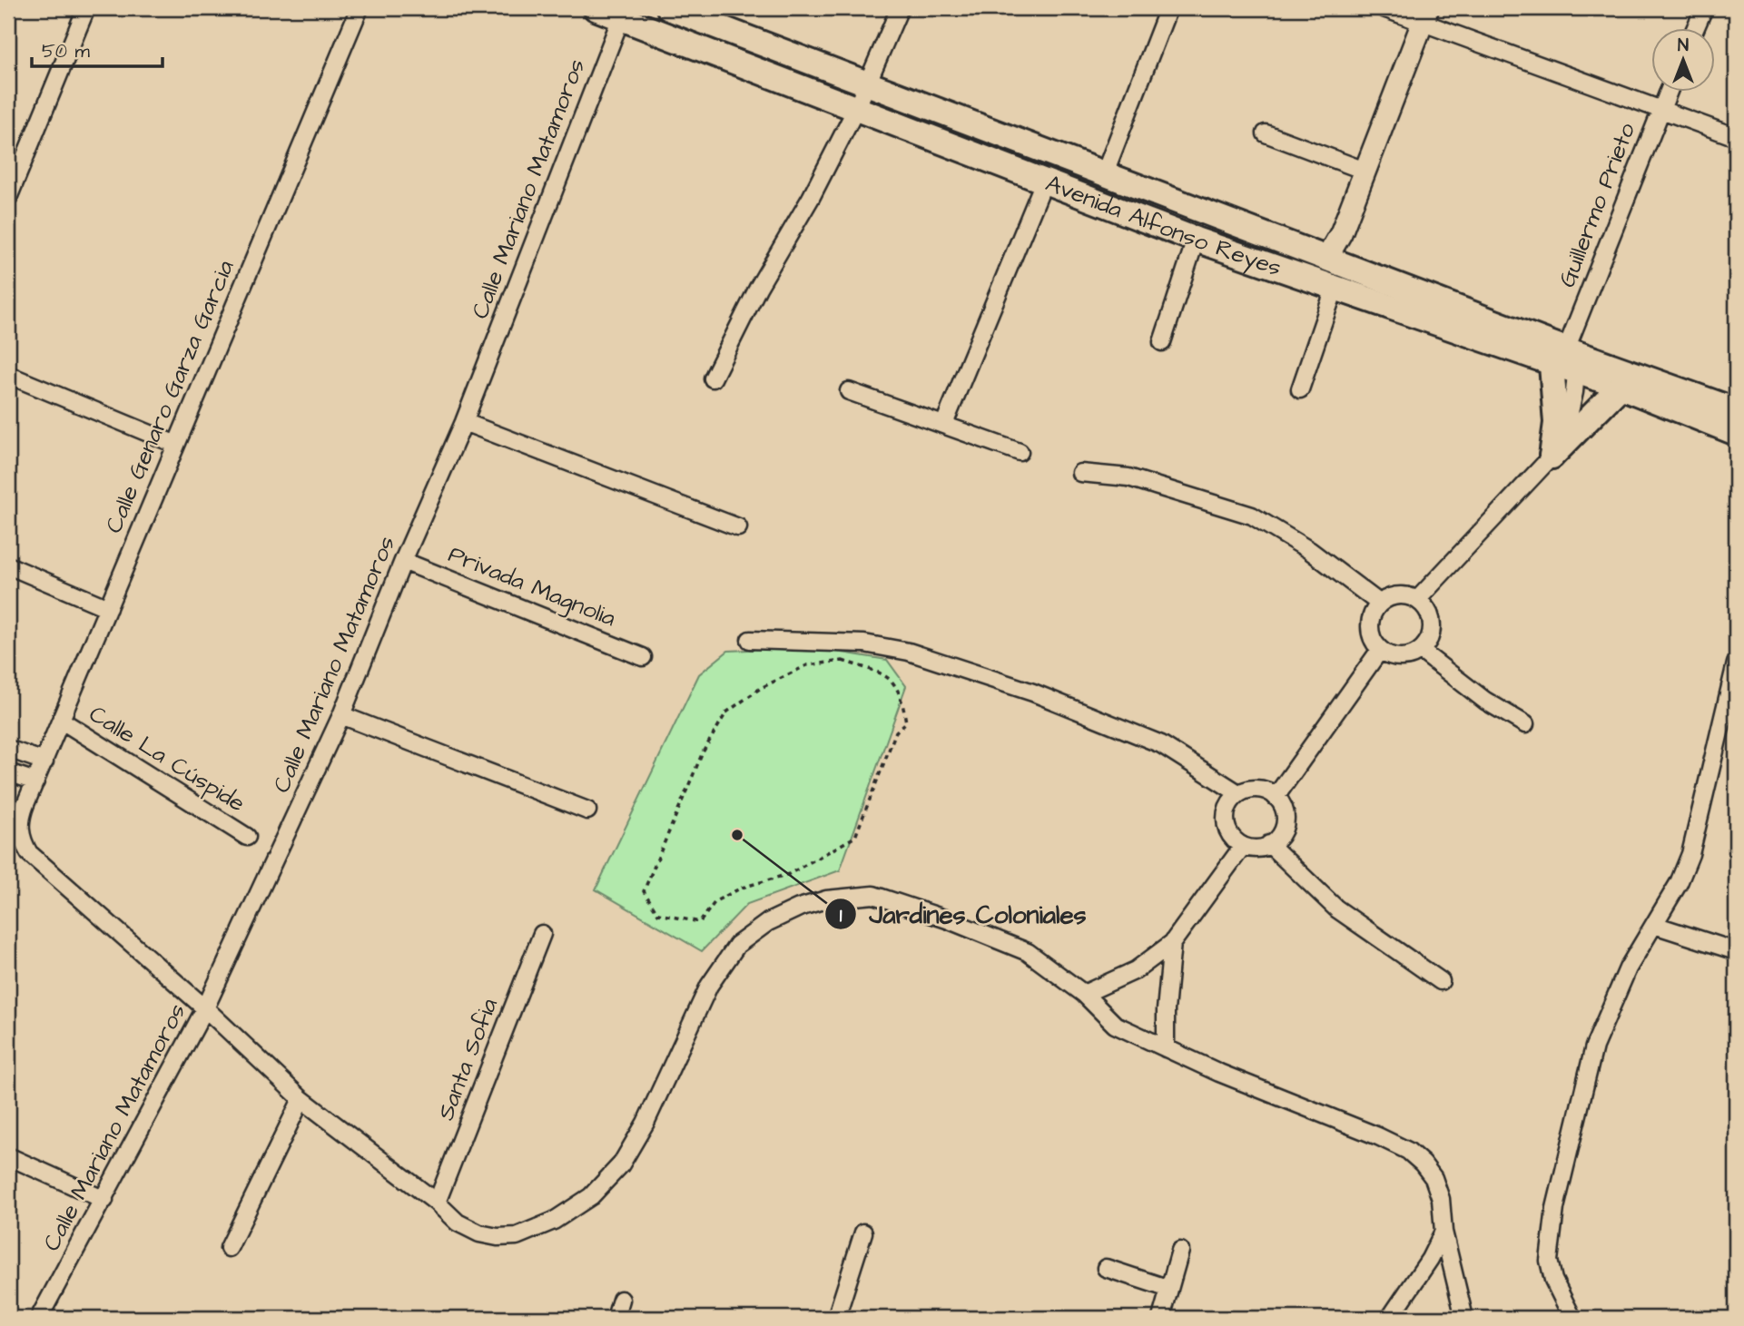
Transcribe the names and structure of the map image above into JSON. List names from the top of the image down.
{
  "streets": {
    "main road": ["Avenida Alfonso Reyes"],
    "street": [
      "Calle Mariano Matamoros",
      "Guillermo Prieto",
      "Calle Genaro Garza Garcia",
      "Privada Magnolia",
      "Calle La Cúspide",
      "Santa Sofia"
    ]
  },
  "crossings": [
    ["Calle Mariano Matamoros", "Avenida Alfonso Reyes"],
    ["Calle Mariano Matamoros", "Calle Genaro Garza Garcia"],
    ["Calle Mariano Matamoros", "Privada Magnolia"],
    ["Guillermo Prieto", "Avenida Alfonso Reyes"],
    ["Calle Genaro Garza Garcia", "Calle La Cúspide"],
    ["Calle Genaro Garza Garcia", "Santa Sofia"]
  ],
  "places": ["Jardines Coloniales"],
  "scale_bar": "50 m",
  "north": "top"
}
